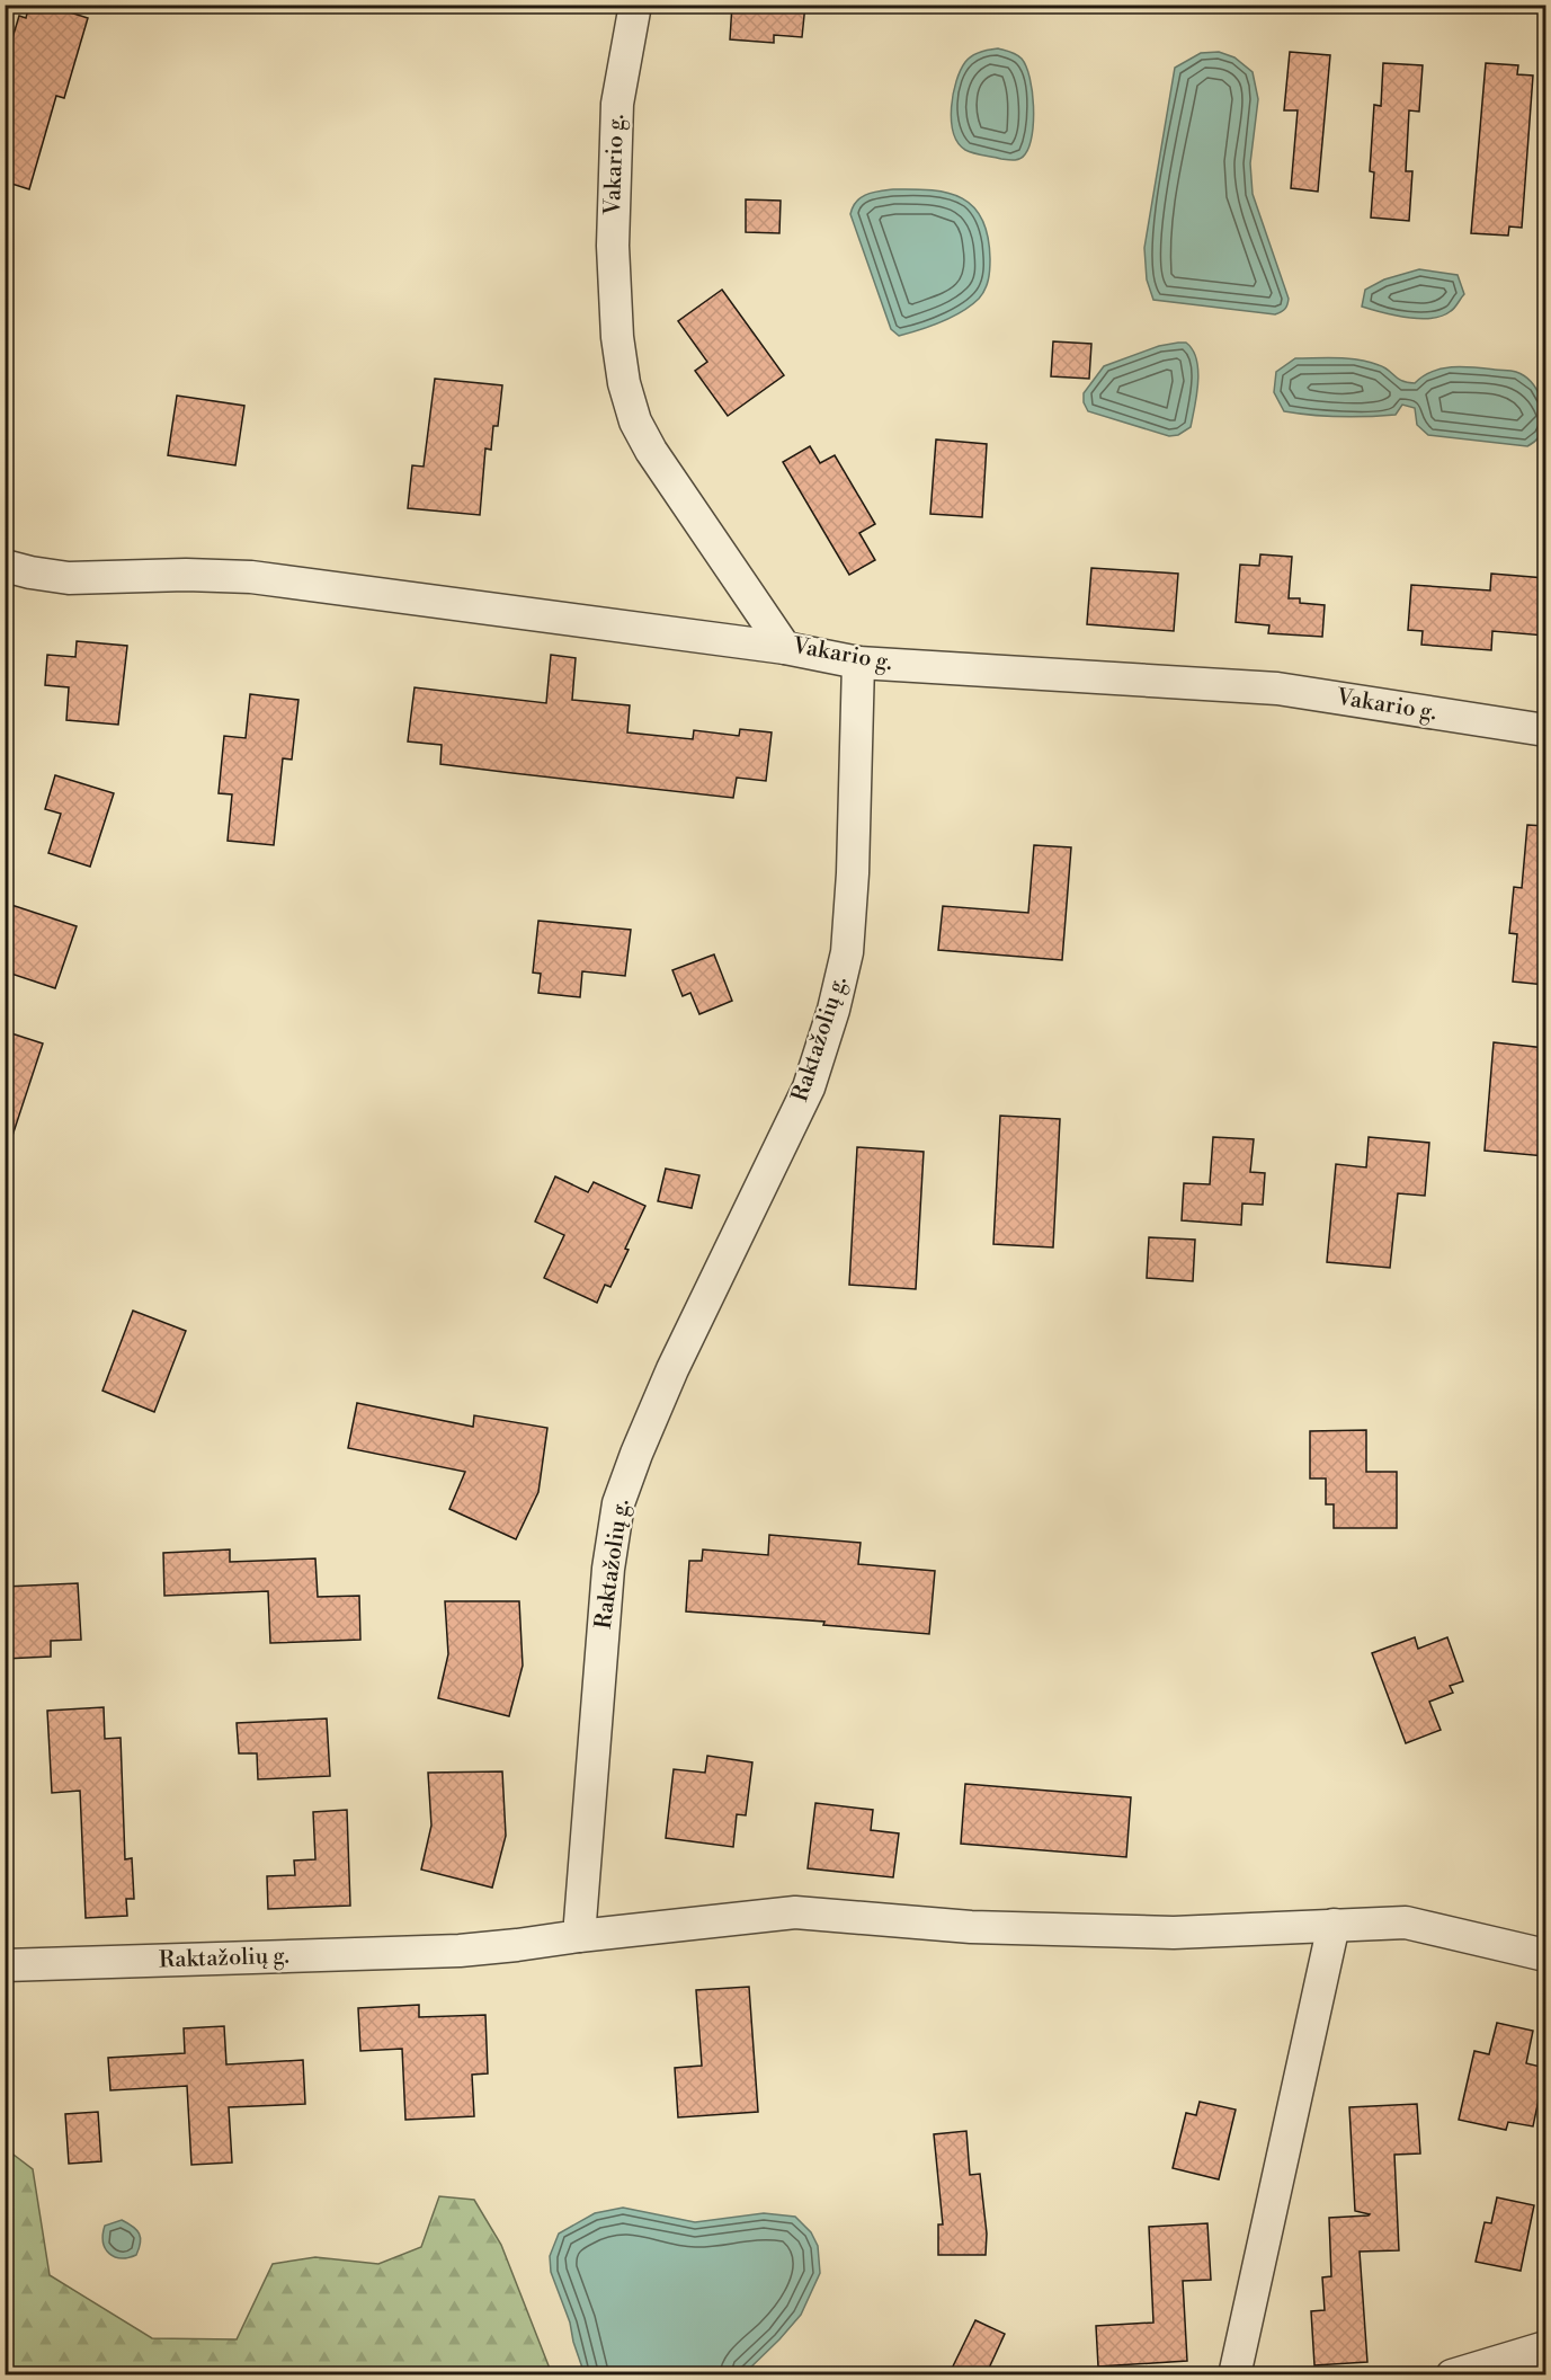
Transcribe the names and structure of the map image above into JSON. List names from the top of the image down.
{
  "streets": {
    "street": ["Vakario g.", "Raktažolių g."]
  },
  "crossings": [
    ["Vakario g.", "Raktažolių g."]
  ]
}
